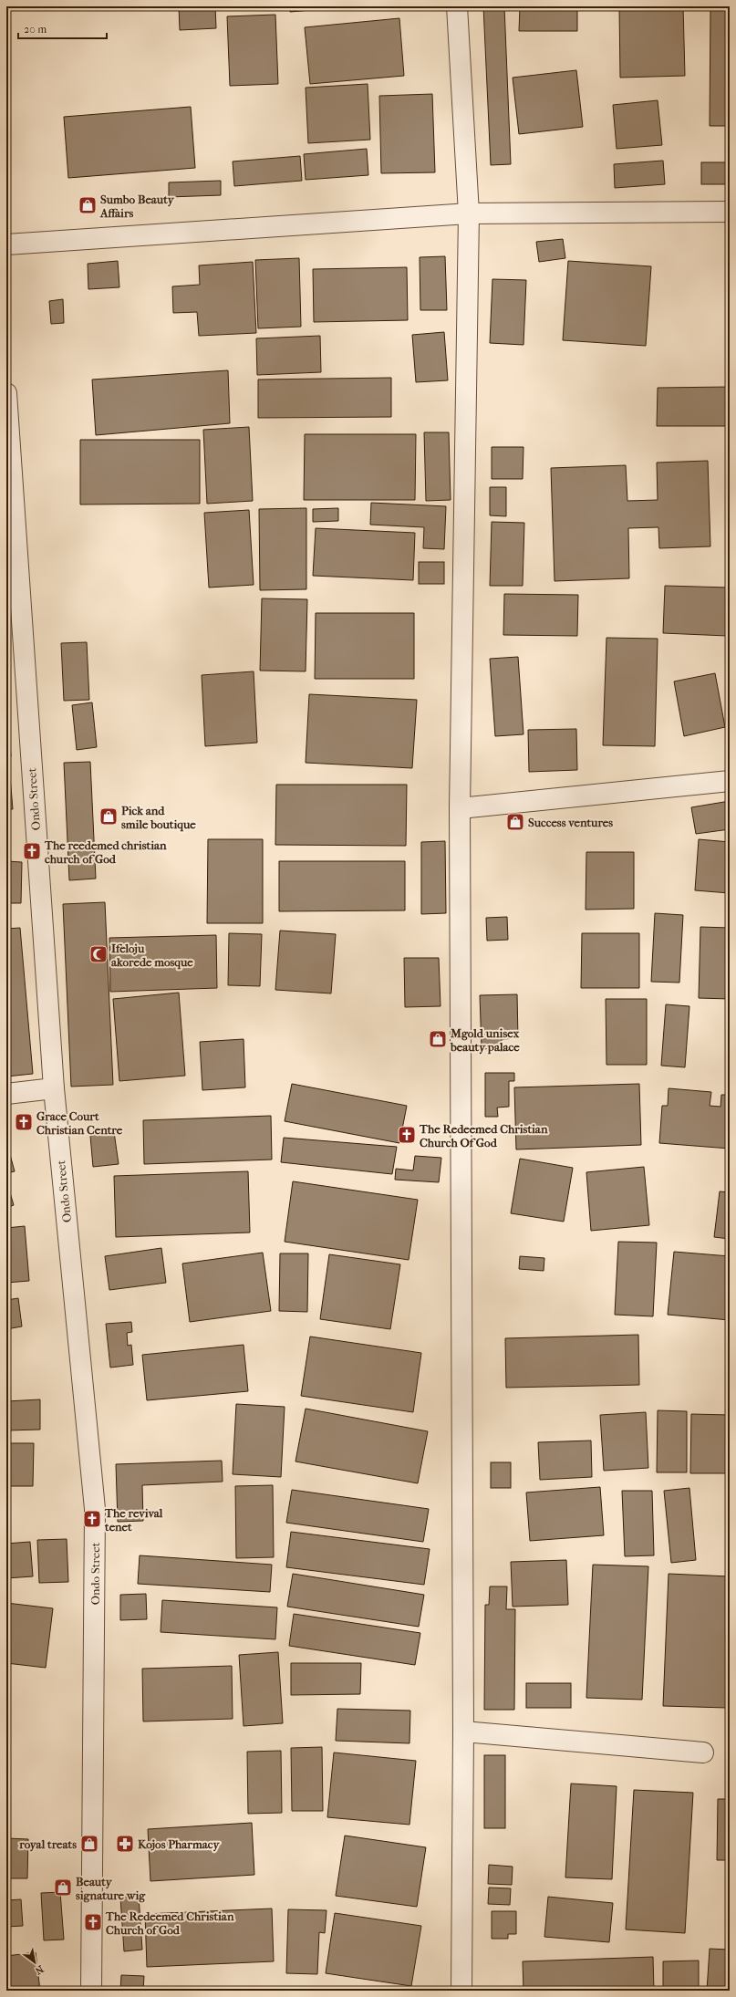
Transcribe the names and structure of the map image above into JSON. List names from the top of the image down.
{
  "streets": {
    "street": ["Ondo Street"]
  },
  "places": {
    "shop": [
      "Sumbo Beauty Affairs",
      "Pick and smile boutique",
      "Success ventures",
      "Mgold unisex beauty palace",
      "royal treats",
      "Beauty signature wig"
    ],
    "church": [
      "The reedemed christian church of God",
      "Grace Court Christian Centre",
      "The Redeemed Christian Church Of God",
      "The revival tenet",
      "The Redeemed Christian Church of God"
    ],
    "mosque": ["Ifeloju akorede mosque"],
    "pharmacy": ["Kojos Pharmacy"]
  },
  "scale_bar": "20 m",
  "north": "bottom right"
}
